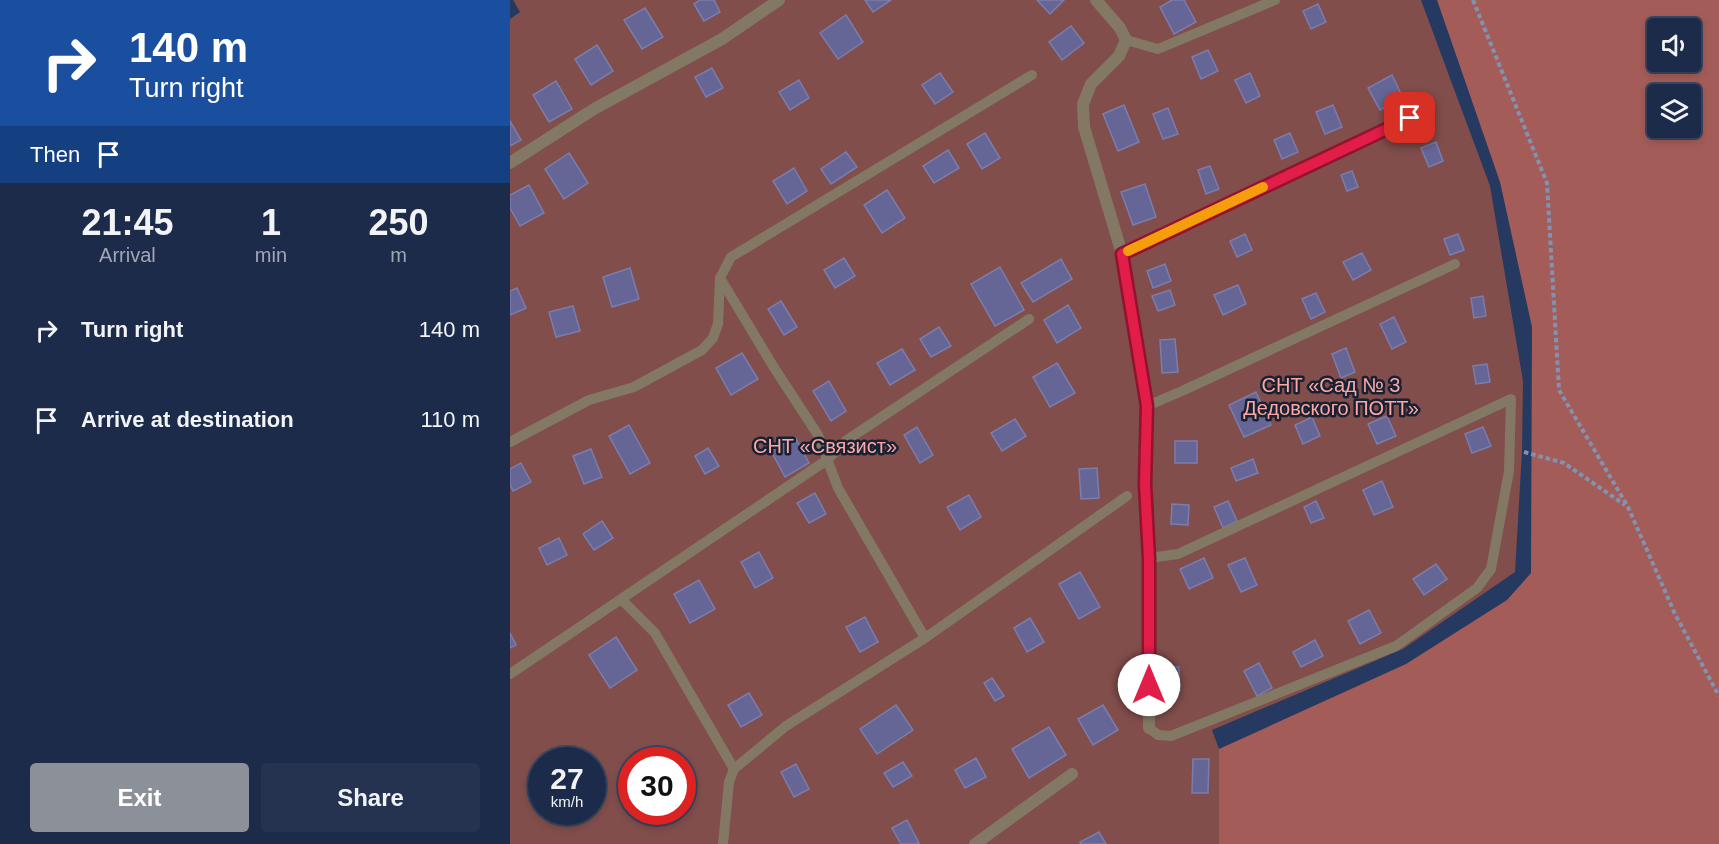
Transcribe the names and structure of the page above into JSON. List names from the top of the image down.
{
  "parks": ["СНТ «Сад № 3 Дедовского ПОТТ»", "СНТ «Связист»"],
  "page": {
    "turn": ["140 m", "Turn right"],
    "then": "Then",
    "eta": [
      "21:45",
      "Arrival",
      "1",
      "min",
      "250",
      "m"
    ],
    "list": [
      {
        "name": "Turn right",
        "value": "140 m"
      },
      {
        "name": "Arrive at destination",
        "value": "110 m"
      }
    ],
    "speed": "27 km/h",
    "limit": "30",
    "buttons": ["Exit", "Share"]
  }
}
